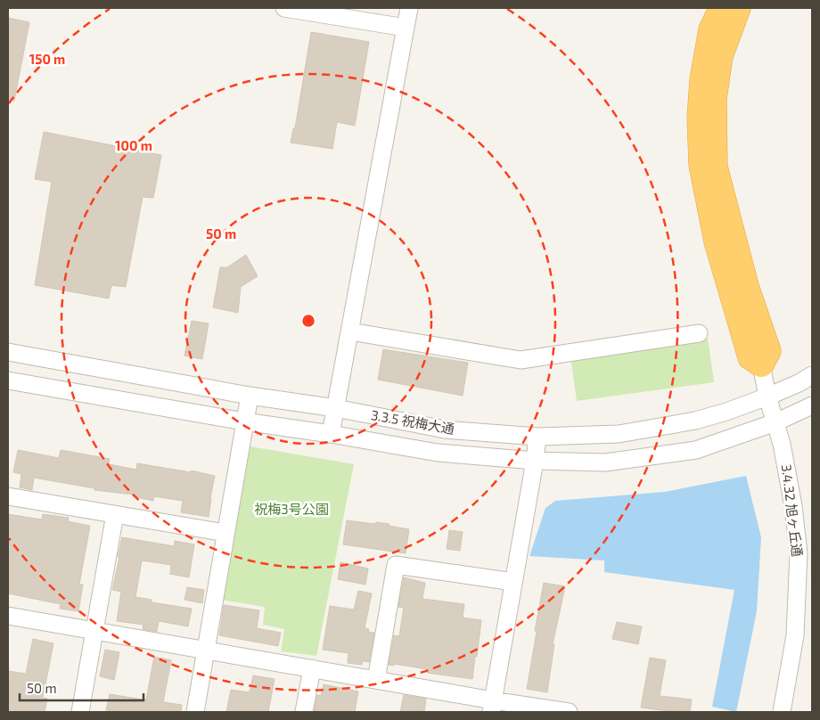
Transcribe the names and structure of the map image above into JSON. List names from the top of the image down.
{
  "streets": {
    "street": ["3.3.5 祝梅大通", "3.4.32 旭ヶ丘通"]
  },
  "crossings": [
    ["3.3.5 祝梅大通", "3.4.32 旭ヶ丘通"]
  ],
  "parks": ["祝梅3号公園"],
  "scale_bar": "50 m",
  "rings": ["150 m", "100 m", "50 m"]
}
